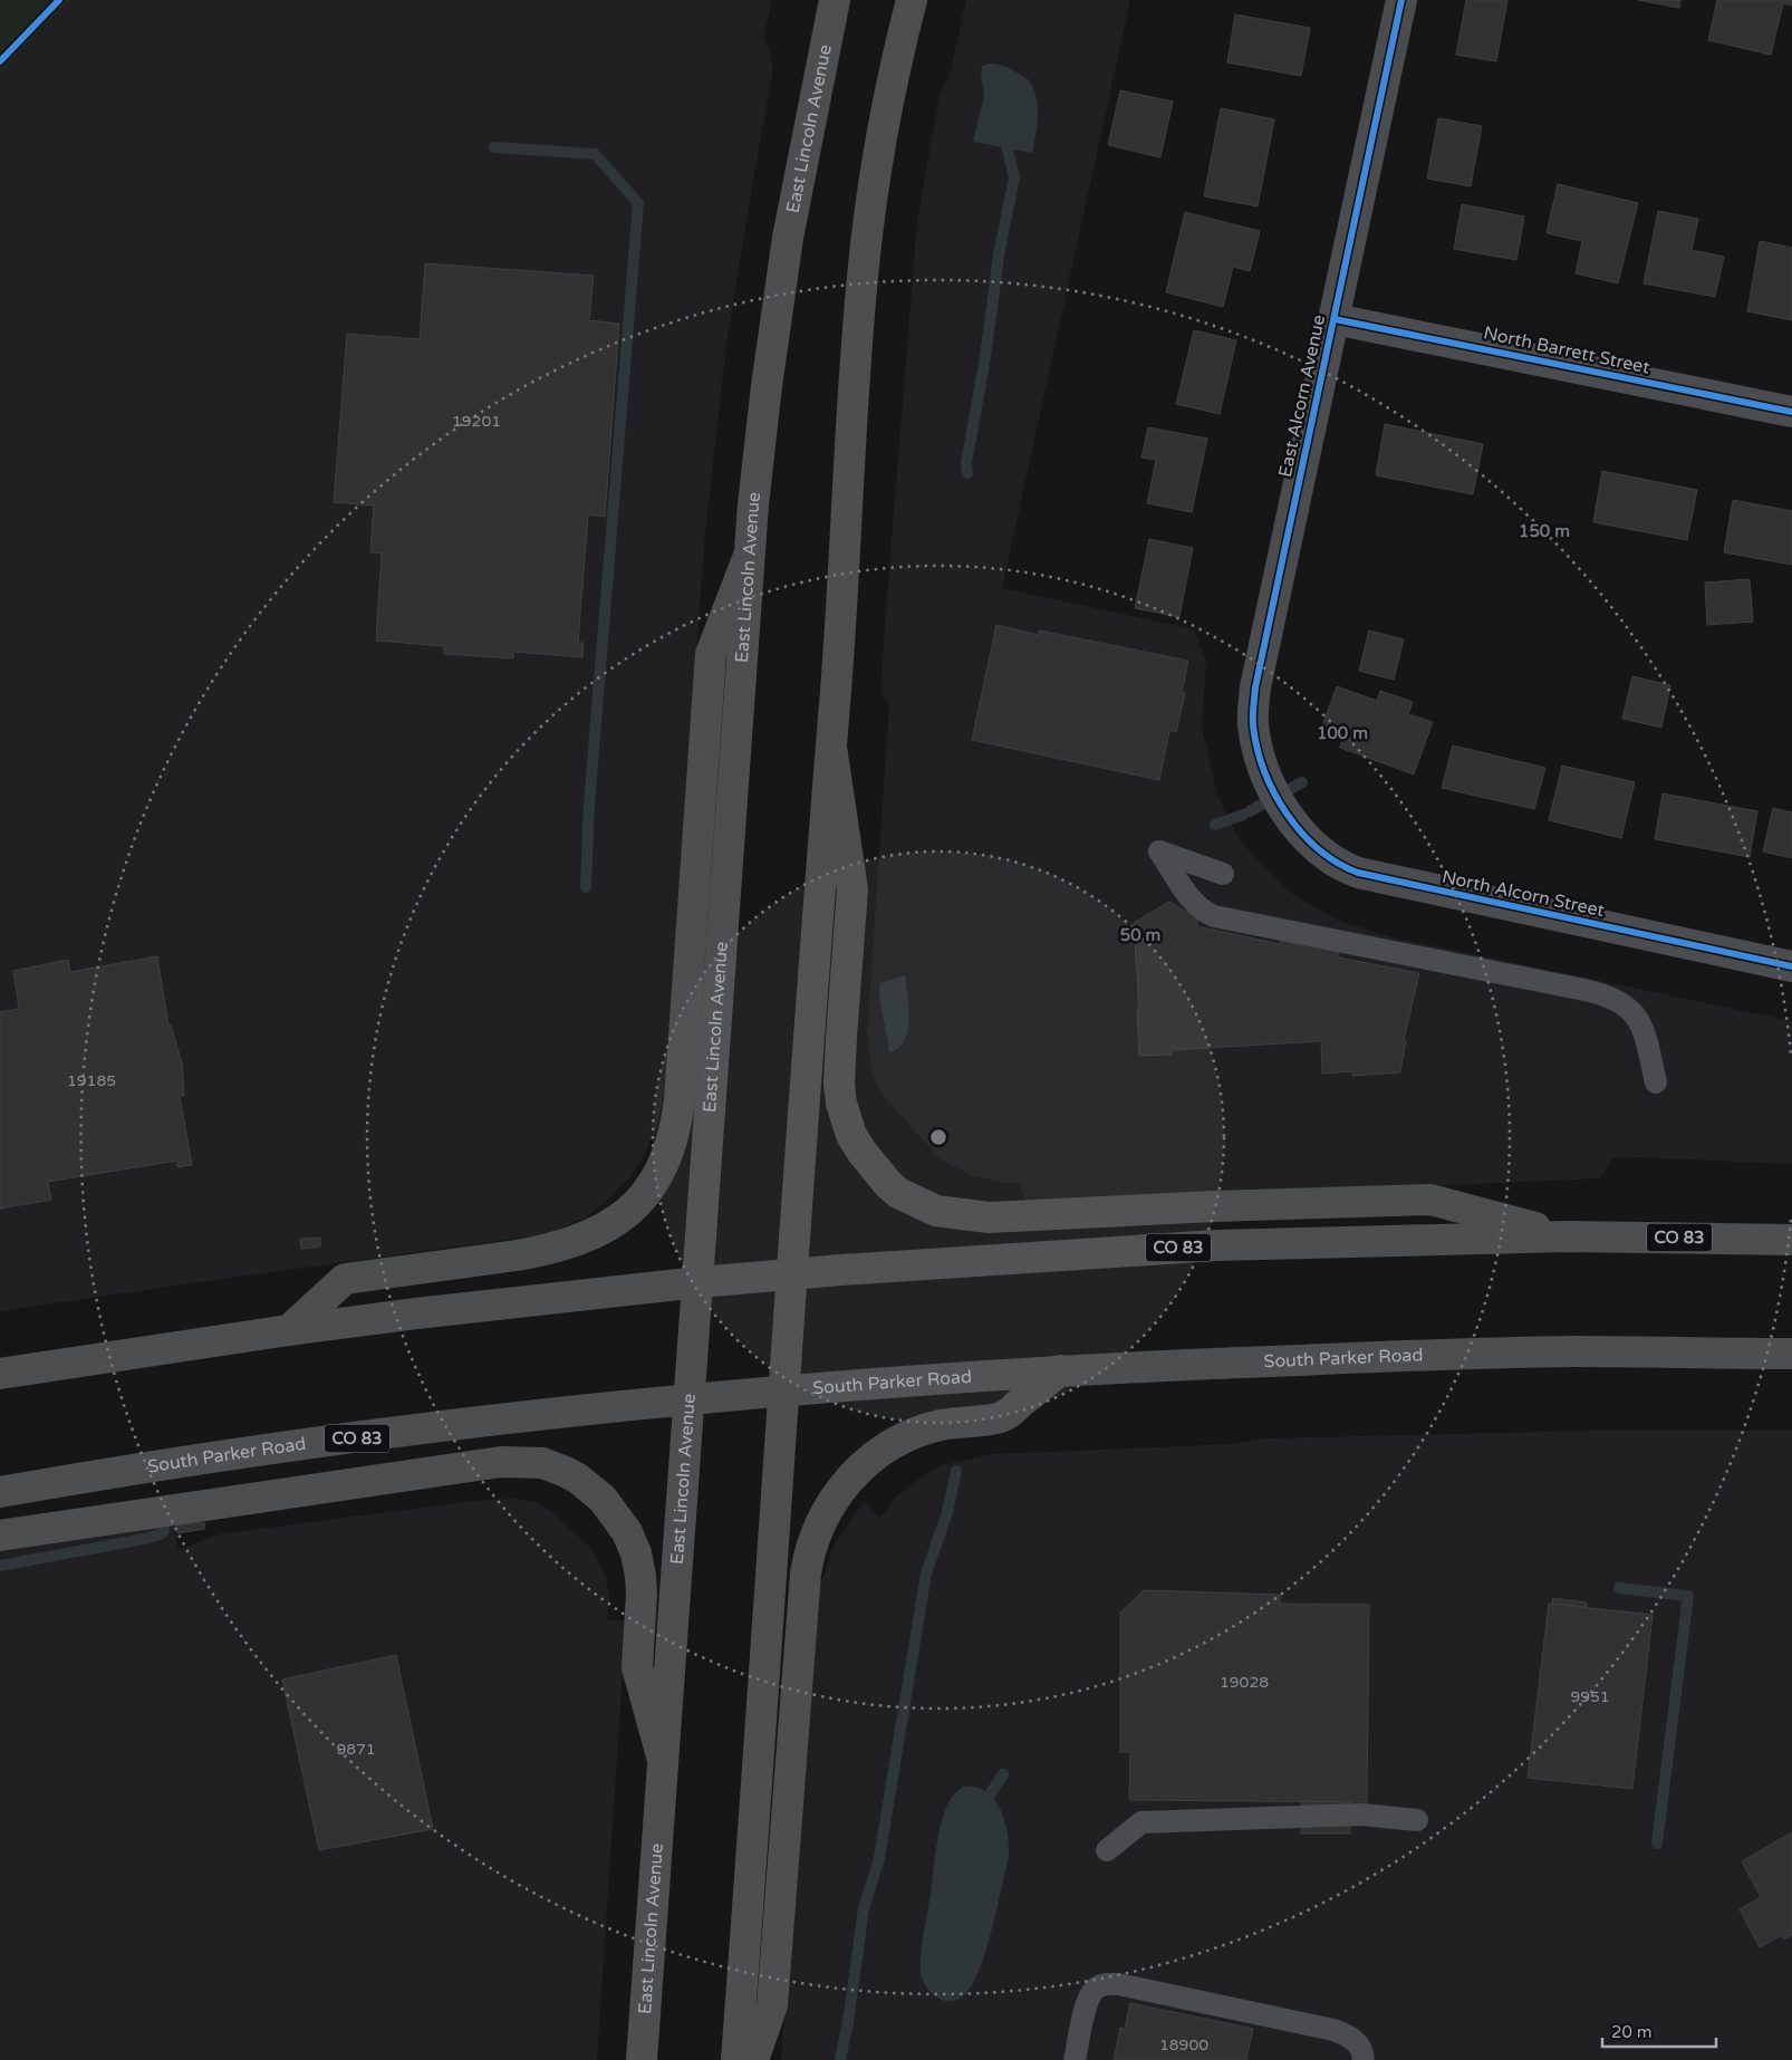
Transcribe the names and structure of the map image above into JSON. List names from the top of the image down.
{
  "streets": {
    "main road": ["East Lincoln Avenue", "CO 83", "South Parker Road"],
    "street": ["North Barrett Street", "East Alcorn Avenue", "North Alcorn Street"]
  },
  "crossings": [
    ["East Lincoln Avenue", "CO 83"],
    ["East Lincoln Avenue", "South Parker Road"],
    ["North Barrett Street", "East Alcorn Avenue"],
    ["East Alcorn Avenue", "North Alcorn Street"]
  ],
  "house_numbers": [
    "19201",
    "19185",
    "19028",
    "9951",
    "9871",
    "18900"
  ],
  "scale_bar": "20 m",
  "rings": ["150 m", "100 m", "50 m"]
}
